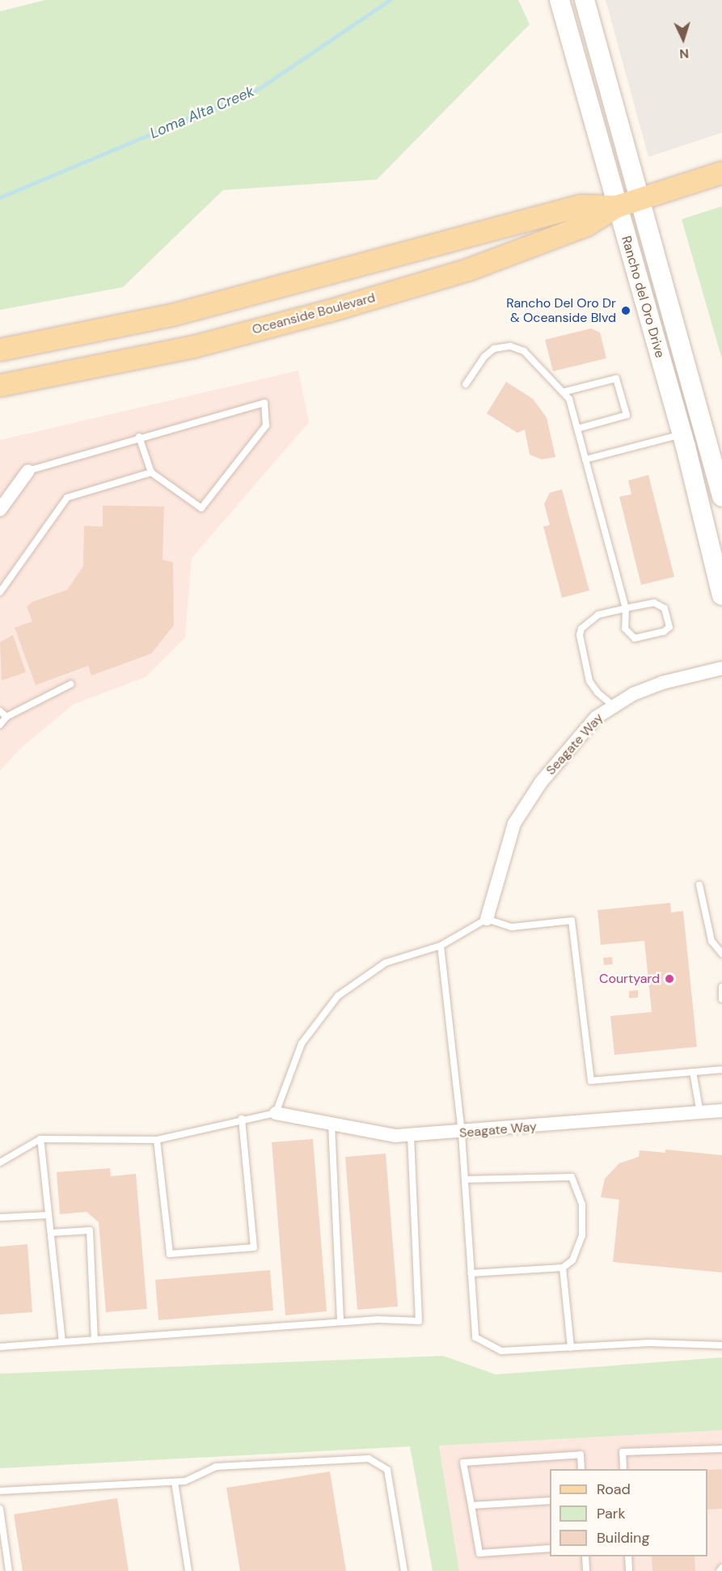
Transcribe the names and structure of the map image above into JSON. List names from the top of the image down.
{
  "streets": {
    "main road": ["Rancho del Oro Drive", "Oceanside Boulevard"],
    "street": ["Seagate Way"]
  },
  "crossings": [
    ["Rancho del Oro Drive", "Oceanside Boulevard"]
  ],
  "water": ["Loma Alta Creek"],
  "places": ["Rancho Del Oro Dr & Oceanside Blvd", "Courtyard"],
  "legend": ["Road", "Park", "Building"],
  "north": "bottom"
}
